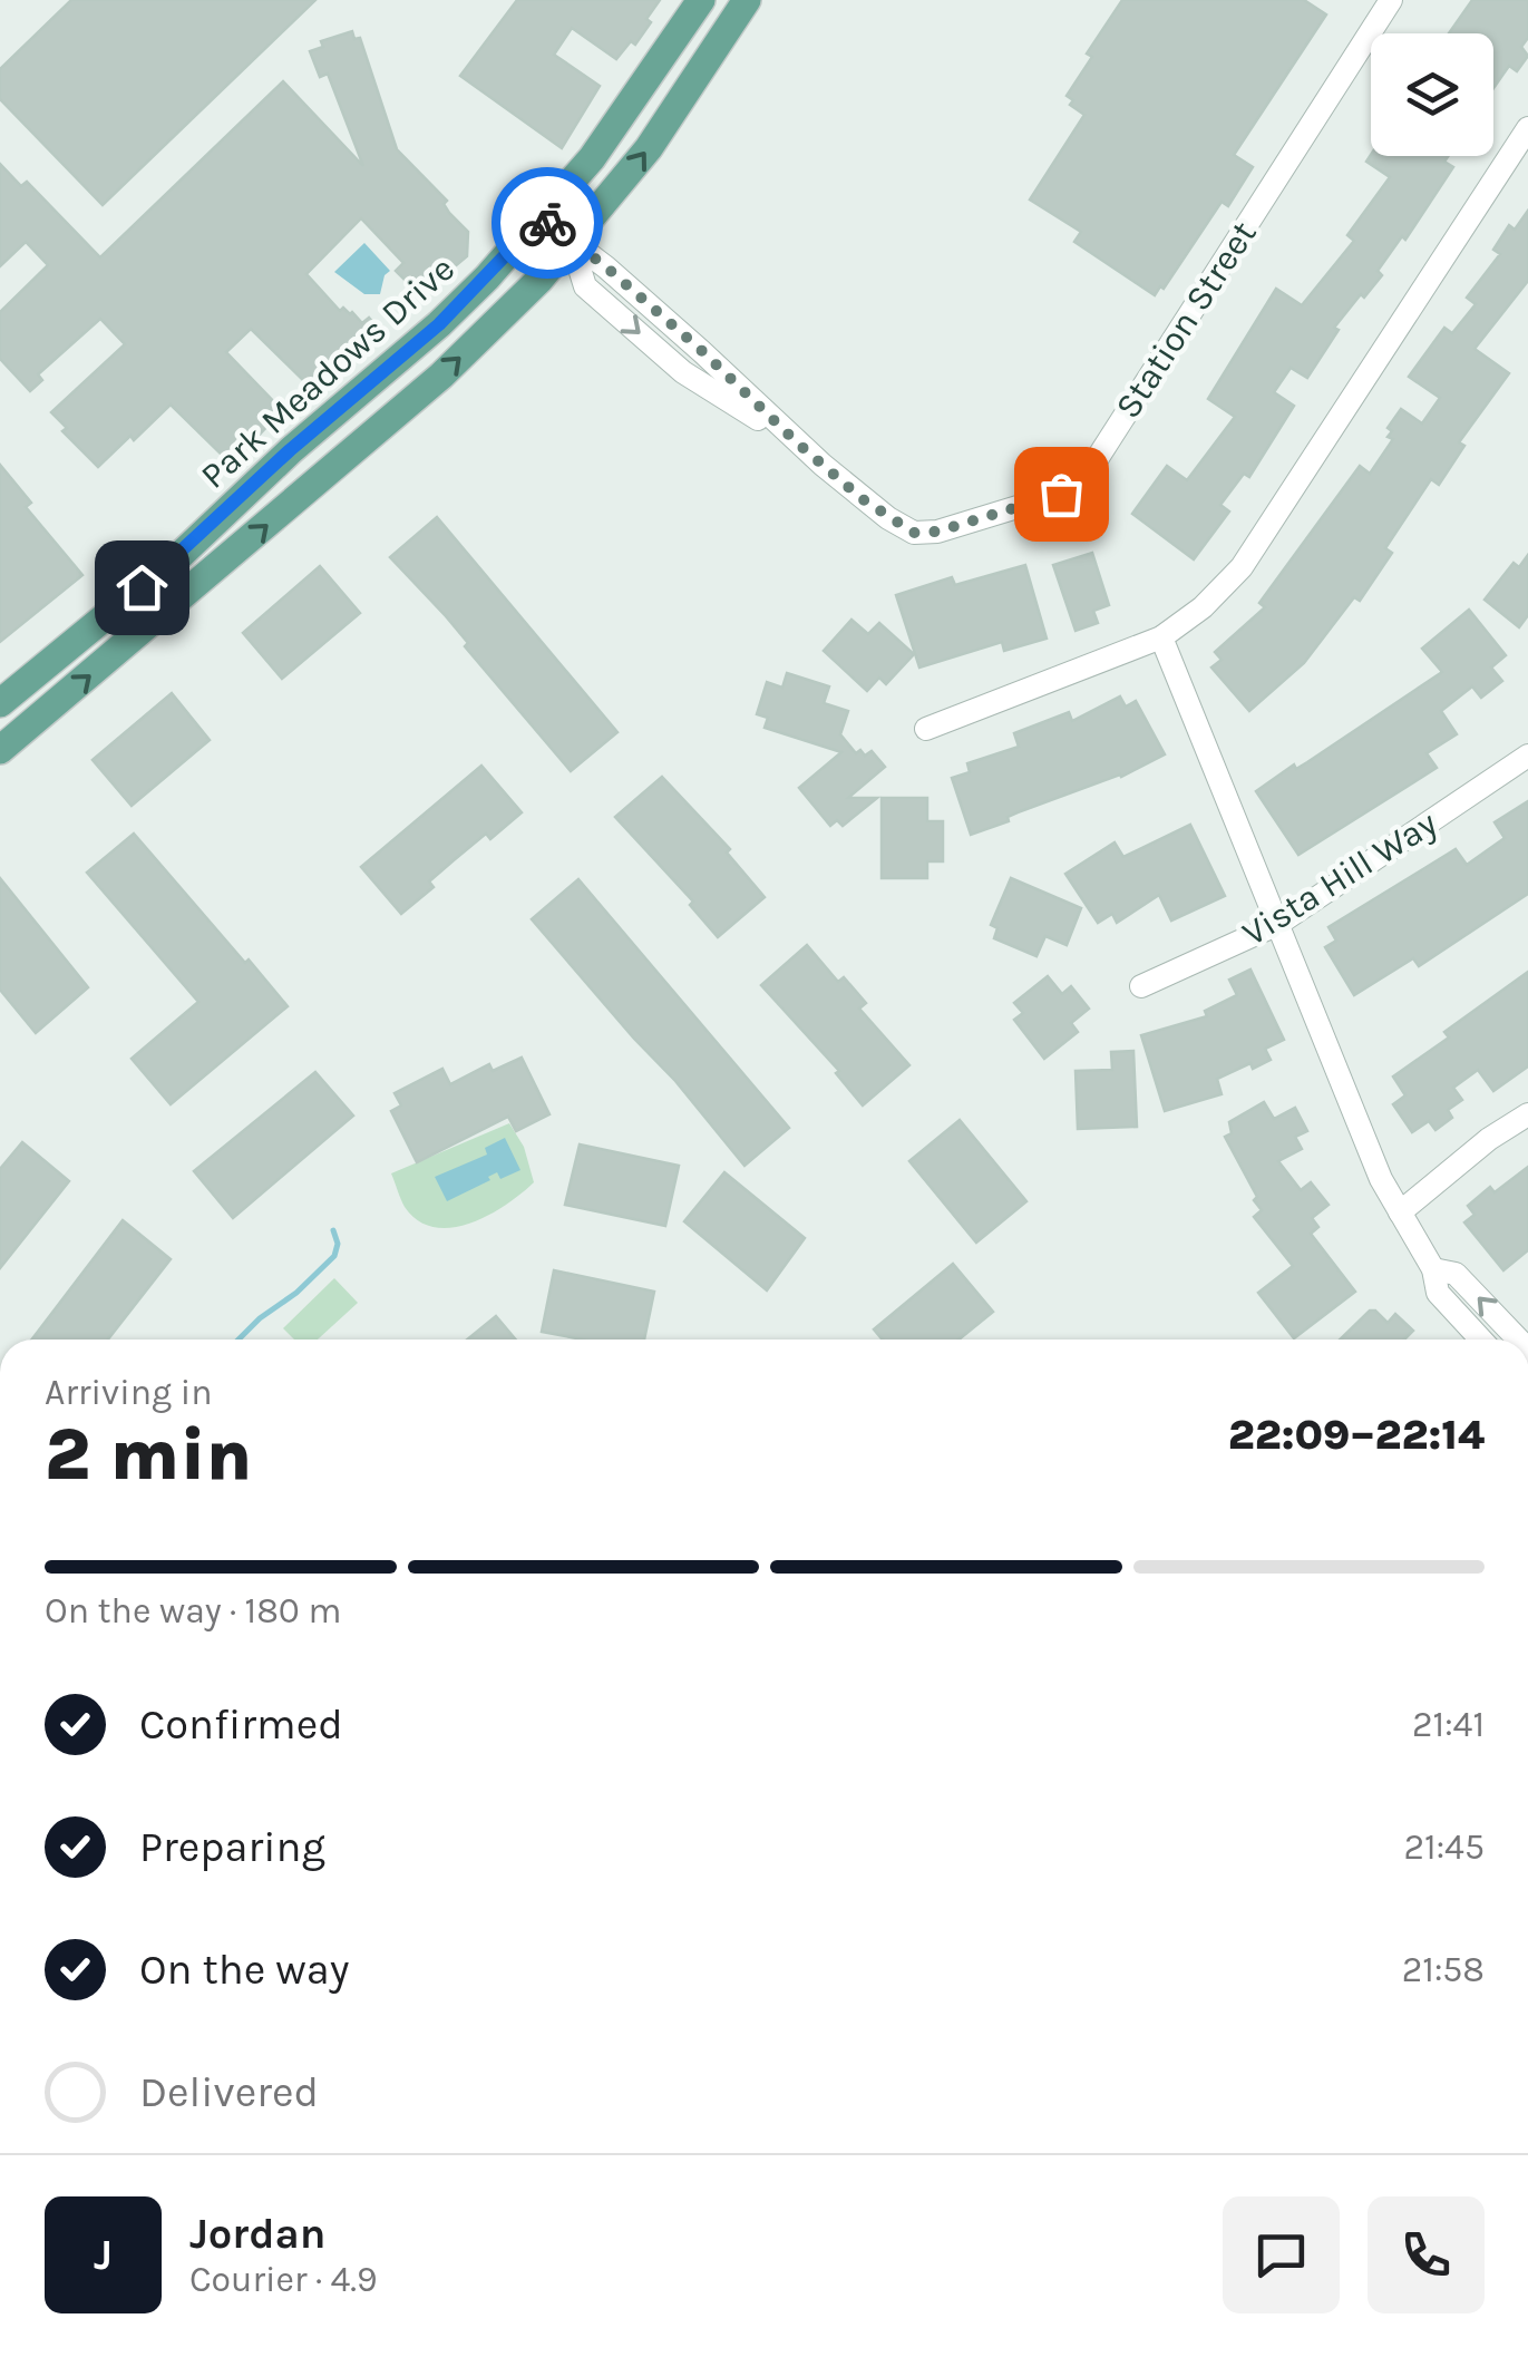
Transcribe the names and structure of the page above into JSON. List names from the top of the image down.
{
  "streets": {
    "main road": ["Park Meadows Drive"],
    "street": ["Station Street", "Vista Hill Way"]
  },
  "crossings": [
    ["Station Street", "Park Meadows Drive"]
  ],
  "page": {
    "heading": ["2 min", "Arriving in", "22:09–22:14"],
    "panel": ["Jordan", "Courier · 4.9"],
    "bar": "On the way · 180 m",
    "list": [
      ["Confirmed", "21:41"],
      ["Preparing", "21:45"],
      ["On the way", "21:58"],
      "Delivered"
    ],
    "round": "J"
  }
}
